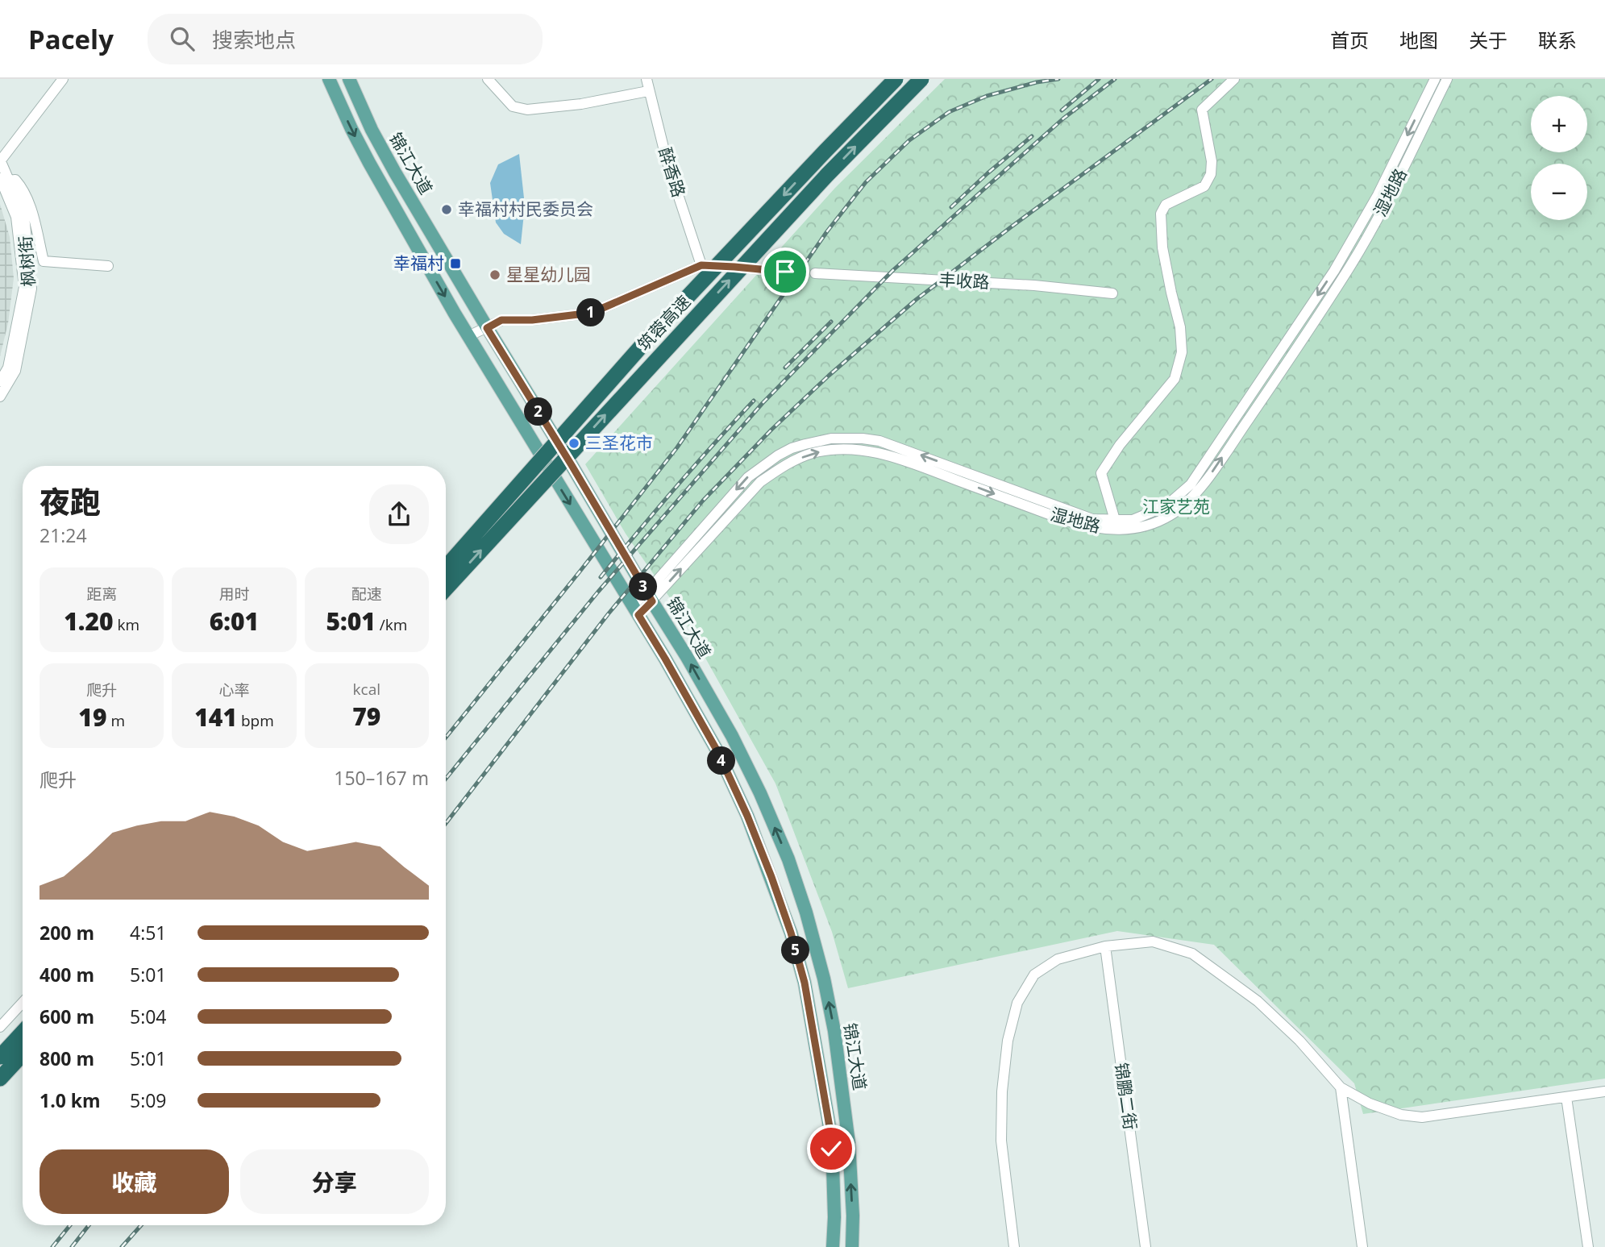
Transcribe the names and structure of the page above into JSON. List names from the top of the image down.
{
  "streets": {
    "highway": ["筑蓉高速"],
    "main road": ["锦江大道"],
    "street": [
      "醉香路",
      "湿地路",
      "枫树街",
      "丰收路",
      "锦鹏二街"
    ]
  },
  "crossings": [
    ["锦江大道", "湿地路"]
  ],
  "parks": ["江家艺苑"],
  "places": {
    "other": ["幸福村村民委员会", "星星幼儿园", "三圣花市"],
    "transit": ["幸福村"]
  },
  "page": {
    "header": "Pacely",
    "search": "搜索地点",
    "nav": [
      "首页",
      "地图",
      "关于",
      "联系"
    ],
    "map_buttons": ["+", "−"],
    "pins": [
      "1",
      "2",
      "3",
      "4",
      "5"
    ],
    "heading": ["夜跑", "21:24"],
    "stats": [
      ["距离", "1.20 km"],
      ["用时", "6:01"],
      ["配速", "5:01 /km"],
      ["爬升", "19 m"],
      ["心率", "141 bpm"],
      ["kcal", "79"]
    ],
    "chart": ["爬升", "150–167 m"],
    "list": [
      {
        "name": "200 m",
        "note": "4:51"
      },
      {
        "name": "400 m",
        "note": "5:01"
      },
      {
        "name": "600 m",
        "note": "5:04"
      },
      {
        "name": "800 m",
        "note": "5:01"
      },
      {
        "name": "1.0 km",
        "note": "5:09"
      }
    ],
    "buttons": ["收藏", "分享"]
  }
}
